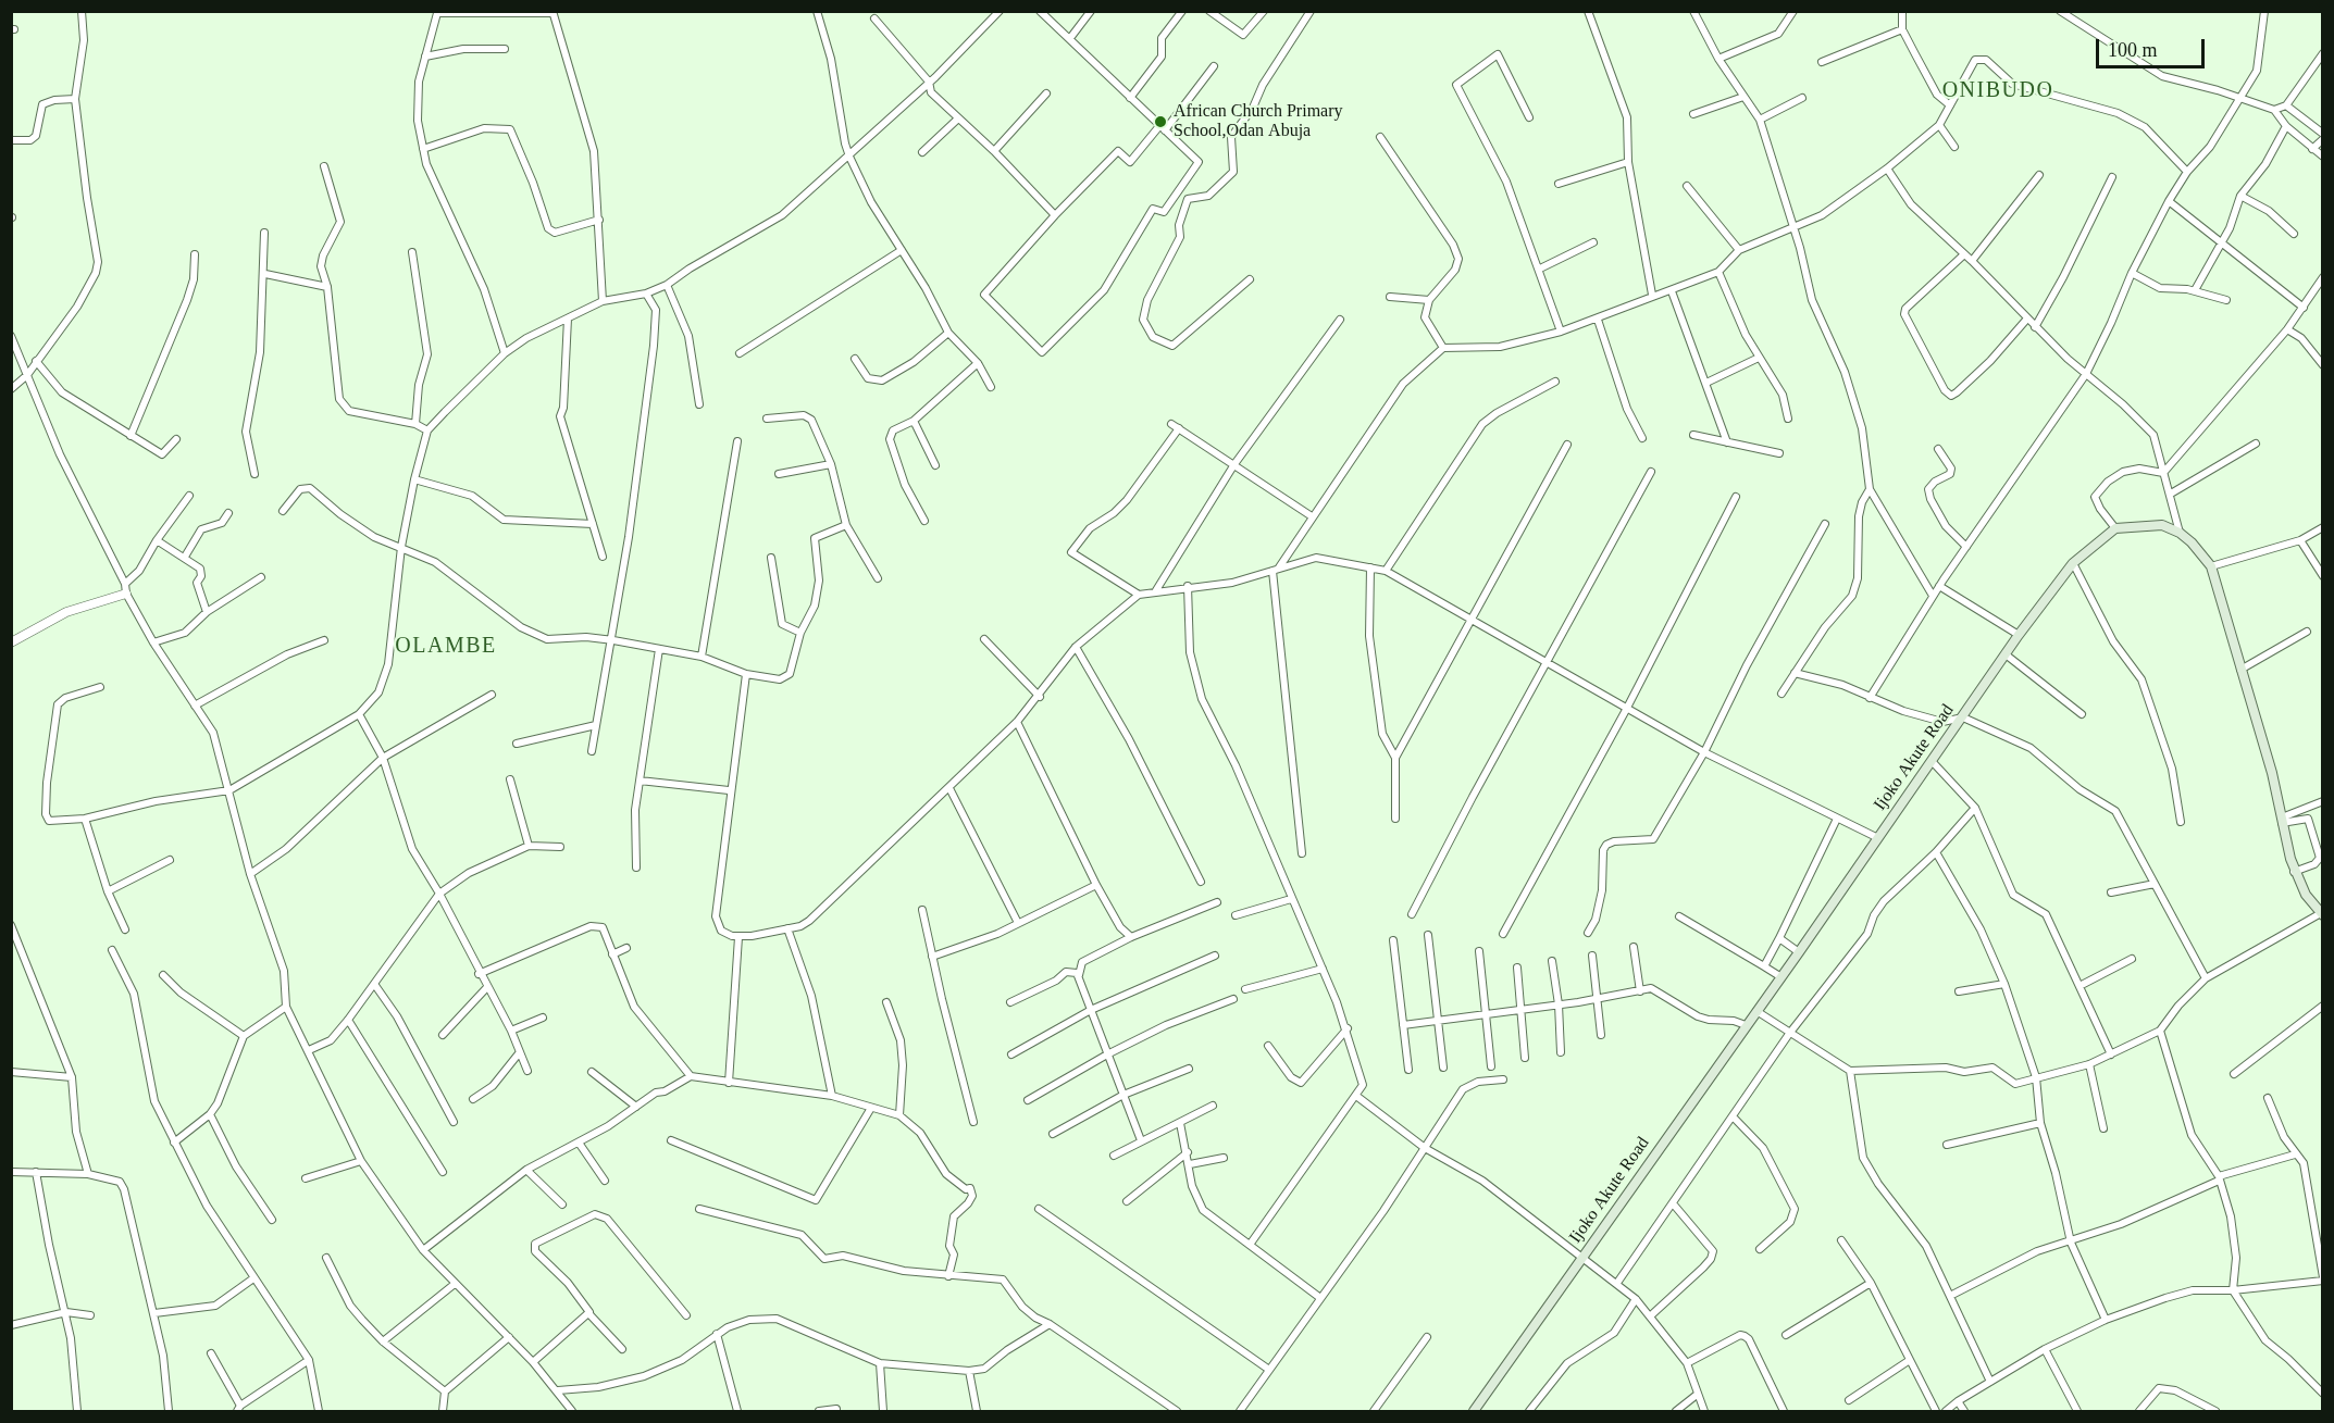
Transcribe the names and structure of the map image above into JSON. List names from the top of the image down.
{
  "streets": {
    "main road": ["Ijoko Akute Road"]
  },
  "districts": ["ONIBUDO", "OLAMBE"],
  "places": ["African Church Primary School,Odan Abuja"],
  "scale_bar": "100 m"
}
